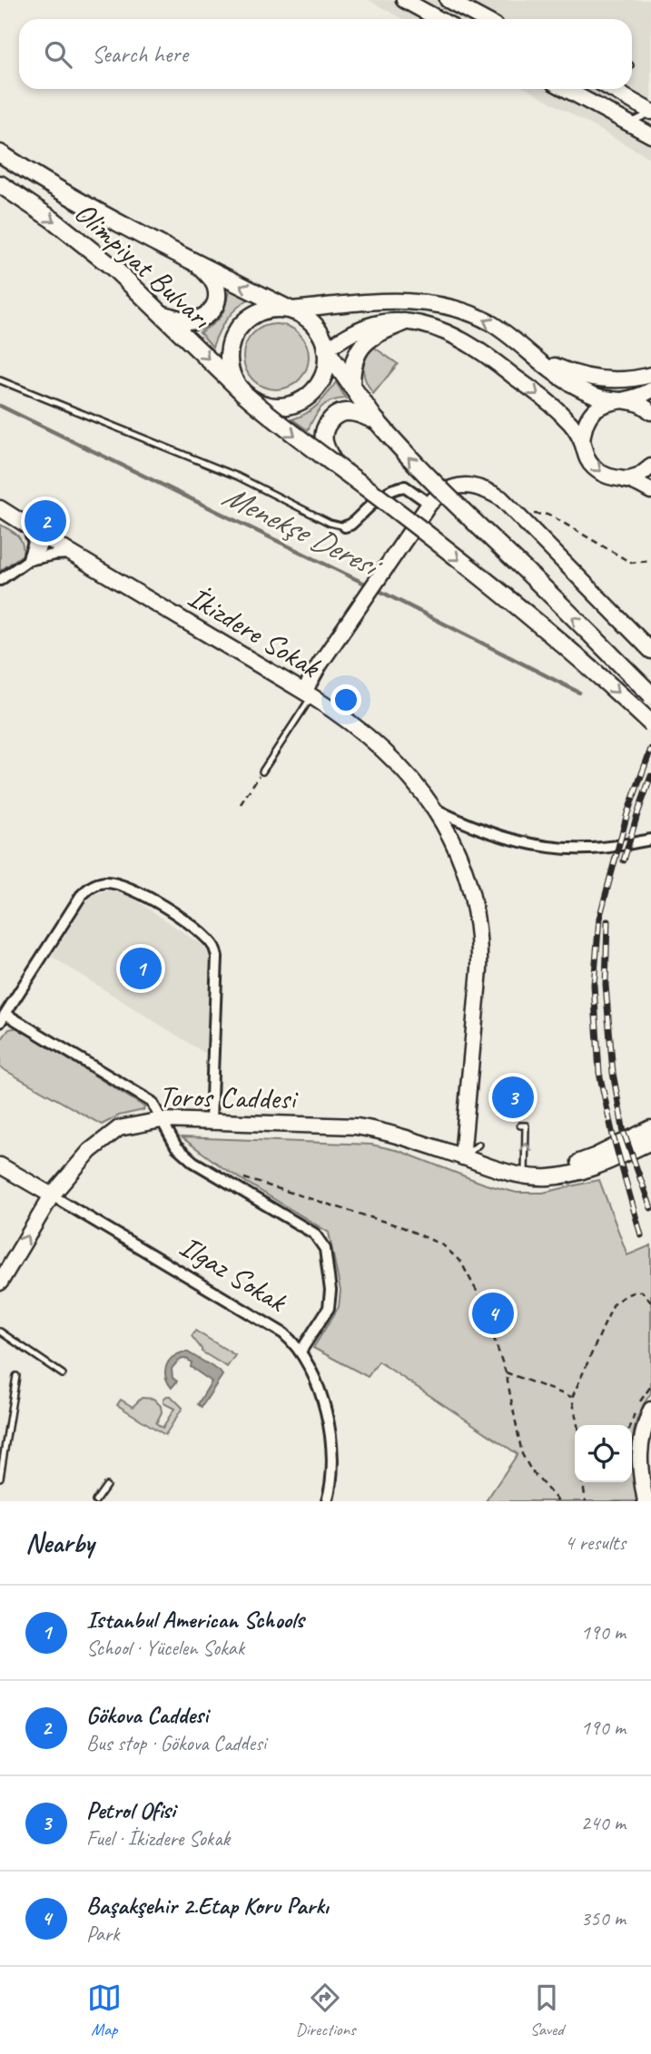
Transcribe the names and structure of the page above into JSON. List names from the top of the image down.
{
  "streets": {
    "main road": ["Olimpiyat Bulvarı"],
    "street": ["İkizdere Sokak", "Toros Caddesi", "Ilgaz Sokak"]
  },
  "crossings": [
    ["İkizdere Sokak", "Toros Caddesi"],
    ["Toros Caddesi", "Ilgaz Sokak"]
  ],
  "water": ["Menekşe Deresi"],
  "page": {
    "search": "Search here",
    "pins": [
      "2",
      "1",
      "3",
      "4"
    ],
    "heading": ["Nearby", "4 results"],
    "list": [
      {
        "mark": "1",
        "name": "Istanbul American Schools",
        "note": "School · Yücelen Sokak",
        "value": "190 m"
      },
      {
        "mark": "2",
        "name": "Gökova Caddesi",
        "note": "Bus stop · Gökova Caddesi",
        "value": "190 m"
      },
      {
        "mark": "3",
        "name": "Petrol Ofisi",
        "note": "Fuel · İkizdere Sokak",
        "value": "240 m"
      },
      {
        "mark": "4",
        "name": "Başakşehir 2.Etap Koru Parkı",
        "note": "Park",
        "value": "350 m"
      }
    ],
    "nav": ["Map", "Directions", "Saved"]
  }
}
